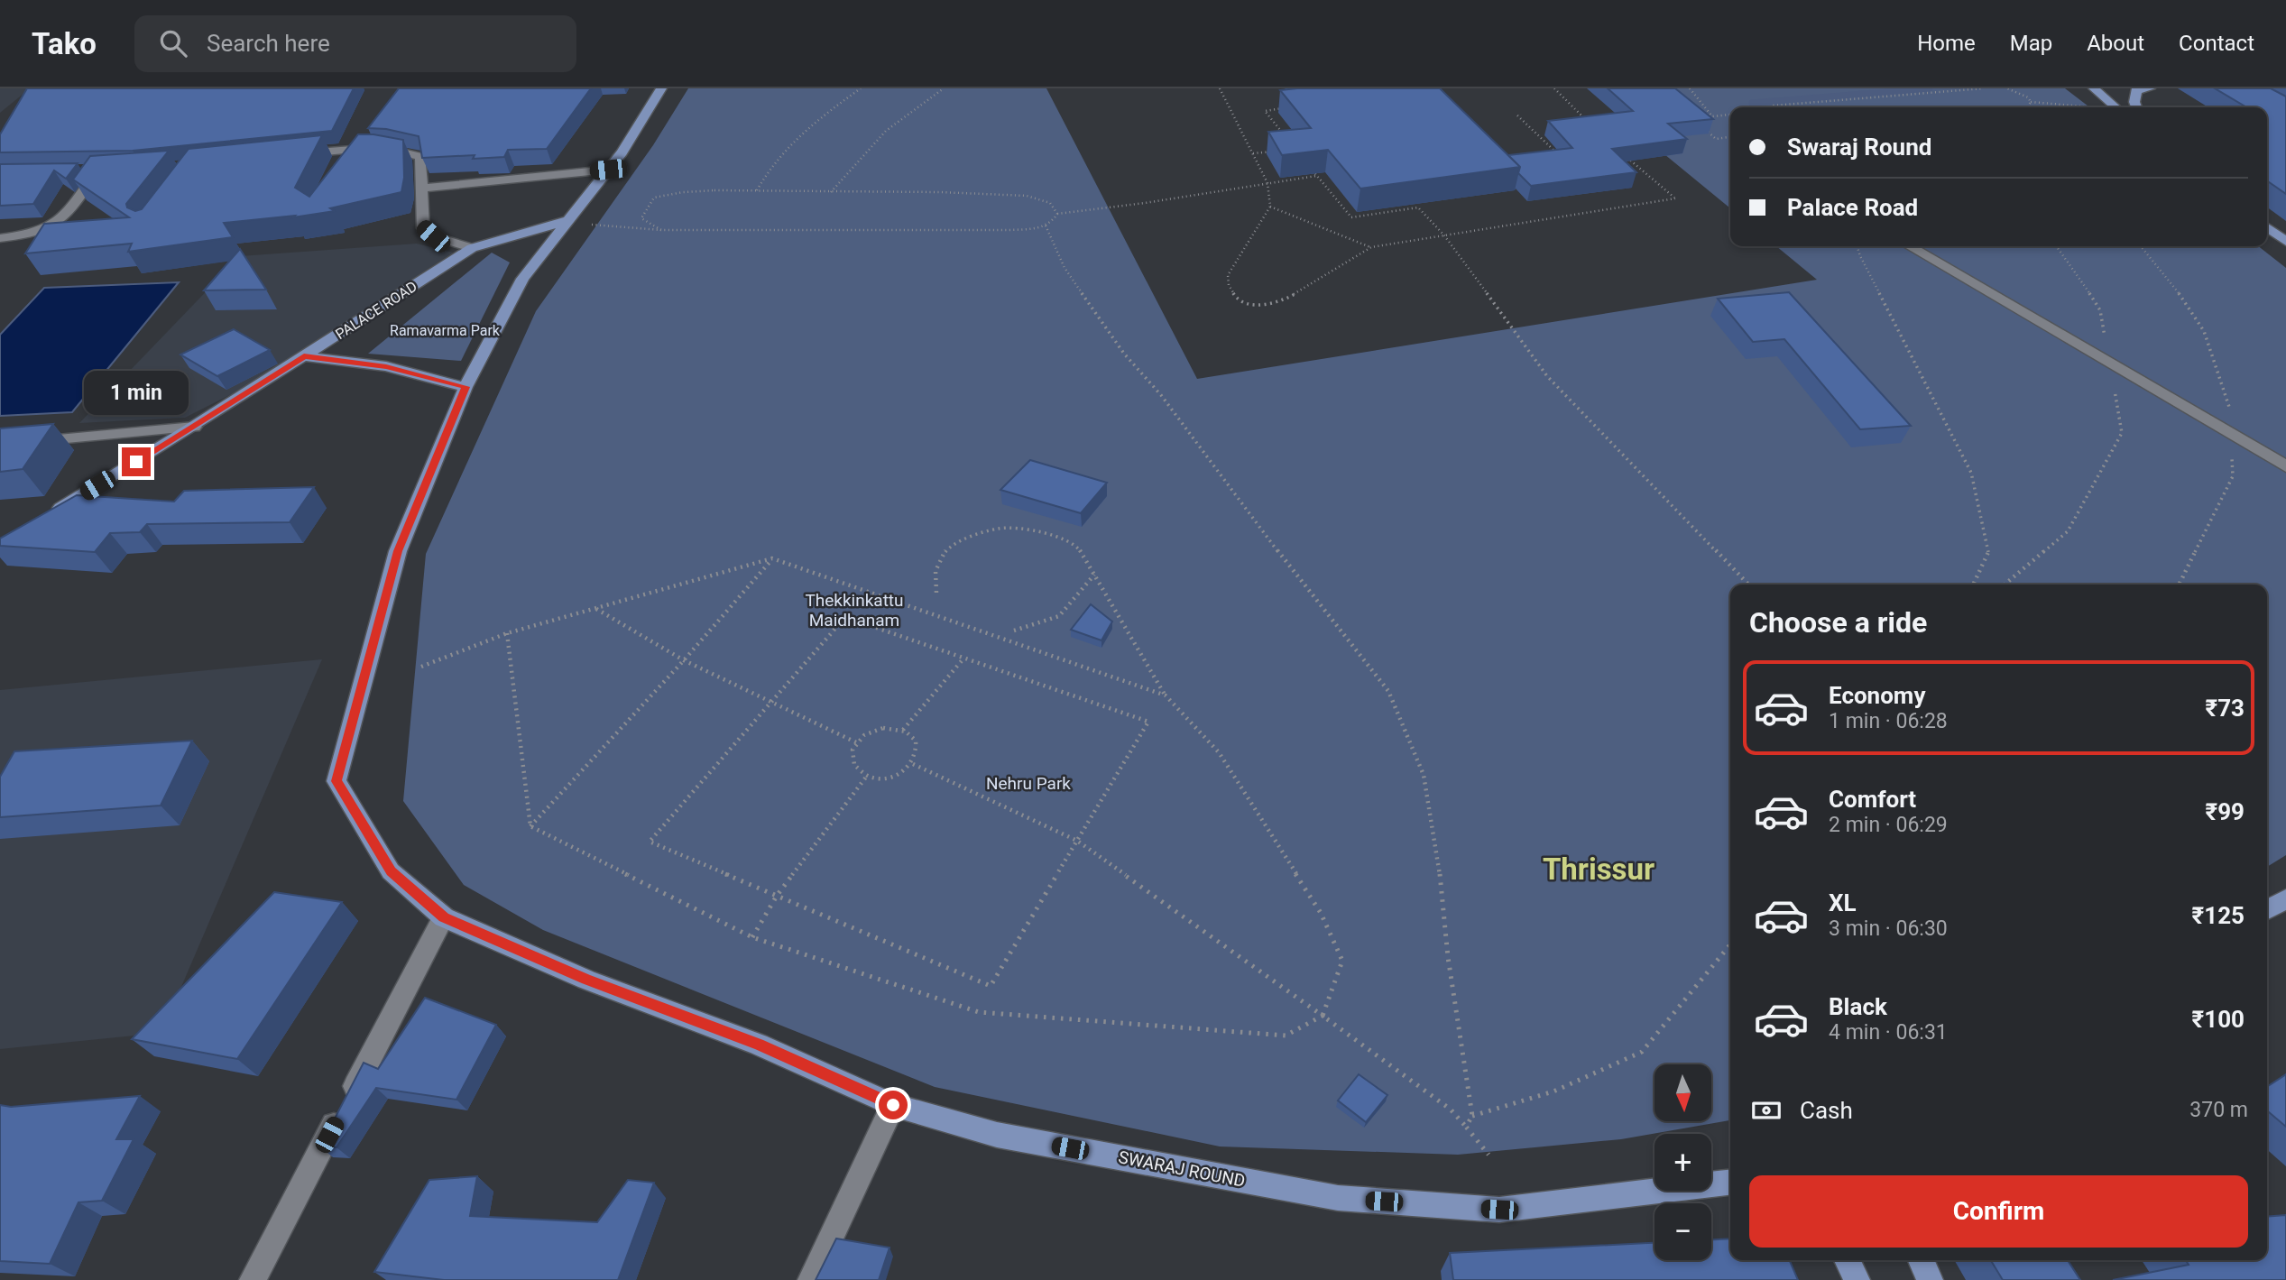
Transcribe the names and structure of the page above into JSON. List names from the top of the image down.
{
  "streets": {
    "main road": ["PALACE ROAD", "SWARAJ ROUND"]
  },
  "crossings": [
    ["PALACE ROAD", "SWARAJ ROUND"]
  ],
  "districts": ["Thrissur"],
  "parks": ["Ramavarma Park", "Thekkinkattu Maidhanam", "Nehru Park"],
  "north": "bottom",
  "page": {
    "header": "Tako",
    "search": "Search here",
    "nav": [
      "Home",
      "Map",
      "About",
      "Contact"
    ],
    "banner": ["Swaraj Round", "Palace Road"],
    "bubble": "1 min",
    "heading": "Choose a ride",
    "list": [
      {
        "name": "Economy",
        "note": "1 min · 06:28",
        "value": "₹73"
      },
      {
        "name": "Comfort",
        "note": "2 min · 06:29",
        "value": "₹99"
      },
      {
        "name": "XL",
        "note": "3 min · 06:30",
        "value": "₹125"
      },
      {
        "name": "Black",
        "note": "4 min · 06:31",
        "value": "₹100"
      }
    ],
    "map_buttons": ["+", "−"],
    "pay": ["Cash", "370 m"],
    "buttons": "Confirm"
  }
}
